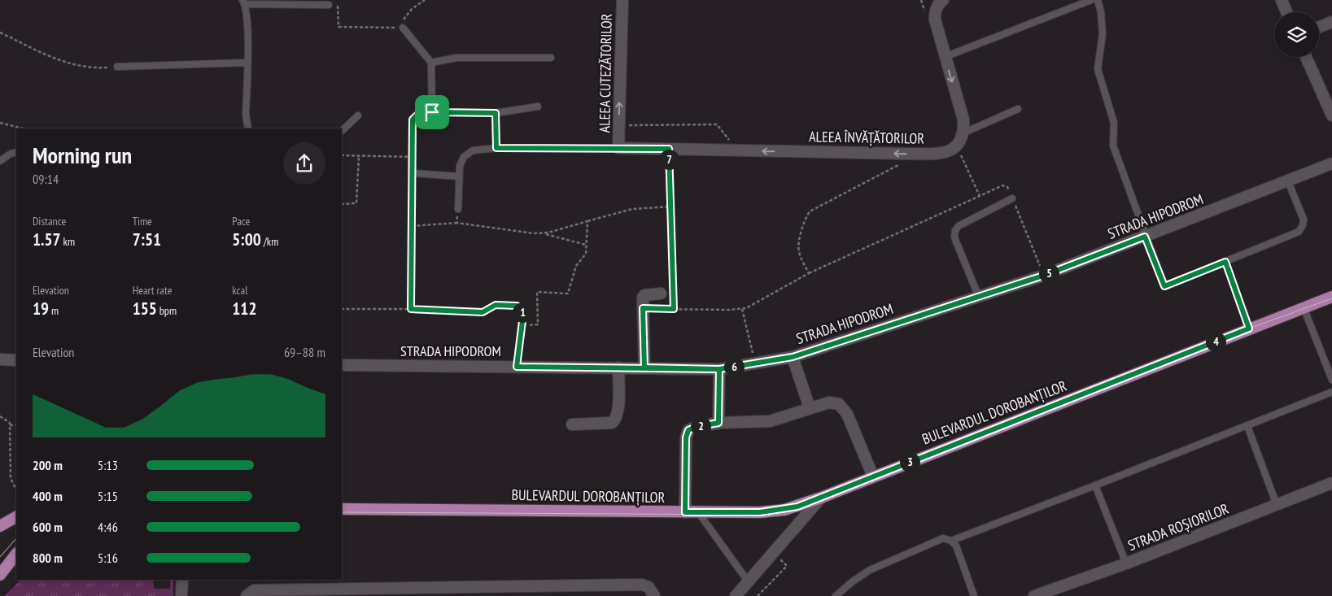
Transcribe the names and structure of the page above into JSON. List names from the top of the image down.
{
  "streets": {
    "main road": ["BULEVARDUL DOROBANȚILOR"],
    "street": [
      "ALEEA CUTEZĂTORILOR",
      "ALEEA ÎNVĂȚĂTORILOR",
      "STRADA HIPODROM",
      "STRADA ROȘIORILOR"
    ]
  },
  "crossings": [
    ["ALEEA CUTEZĂTORILOR", "ALEEA ÎNVĂȚĂTORILOR"]
  ],
  "one_way": ["ALEEA CUTEZĂTORILOR", "ALEEA ÎNVĂȚĂTORILOR"],
  "page": {
    "heading": ["Morning run", "09:14"],
    "pins": [
      "7",
      "5",
      "1",
      "4",
      "6",
      "2",
      "3"
    ],
    "stats": [
      ["Distance", "1.57 km"],
      ["Time", "7:51"],
      ["Pace", "5:00 /km"],
      ["Elevation", "19 m"],
      ["Heart rate", "155 bpm"],
      ["kcal", "112"]
    ],
    "chart": ["Elevation", "69–88 m"],
    "list": [
      {
        "name": "200 m",
        "note": "5:13"
      },
      {
        "name": "400 m",
        "note": "5:15"
      },
      {
        "name": "600 m",
        "note": "4:46"
      },
      {
        "name": "800 m",
        "note": "5:16"
      }
    ]
  }
}
